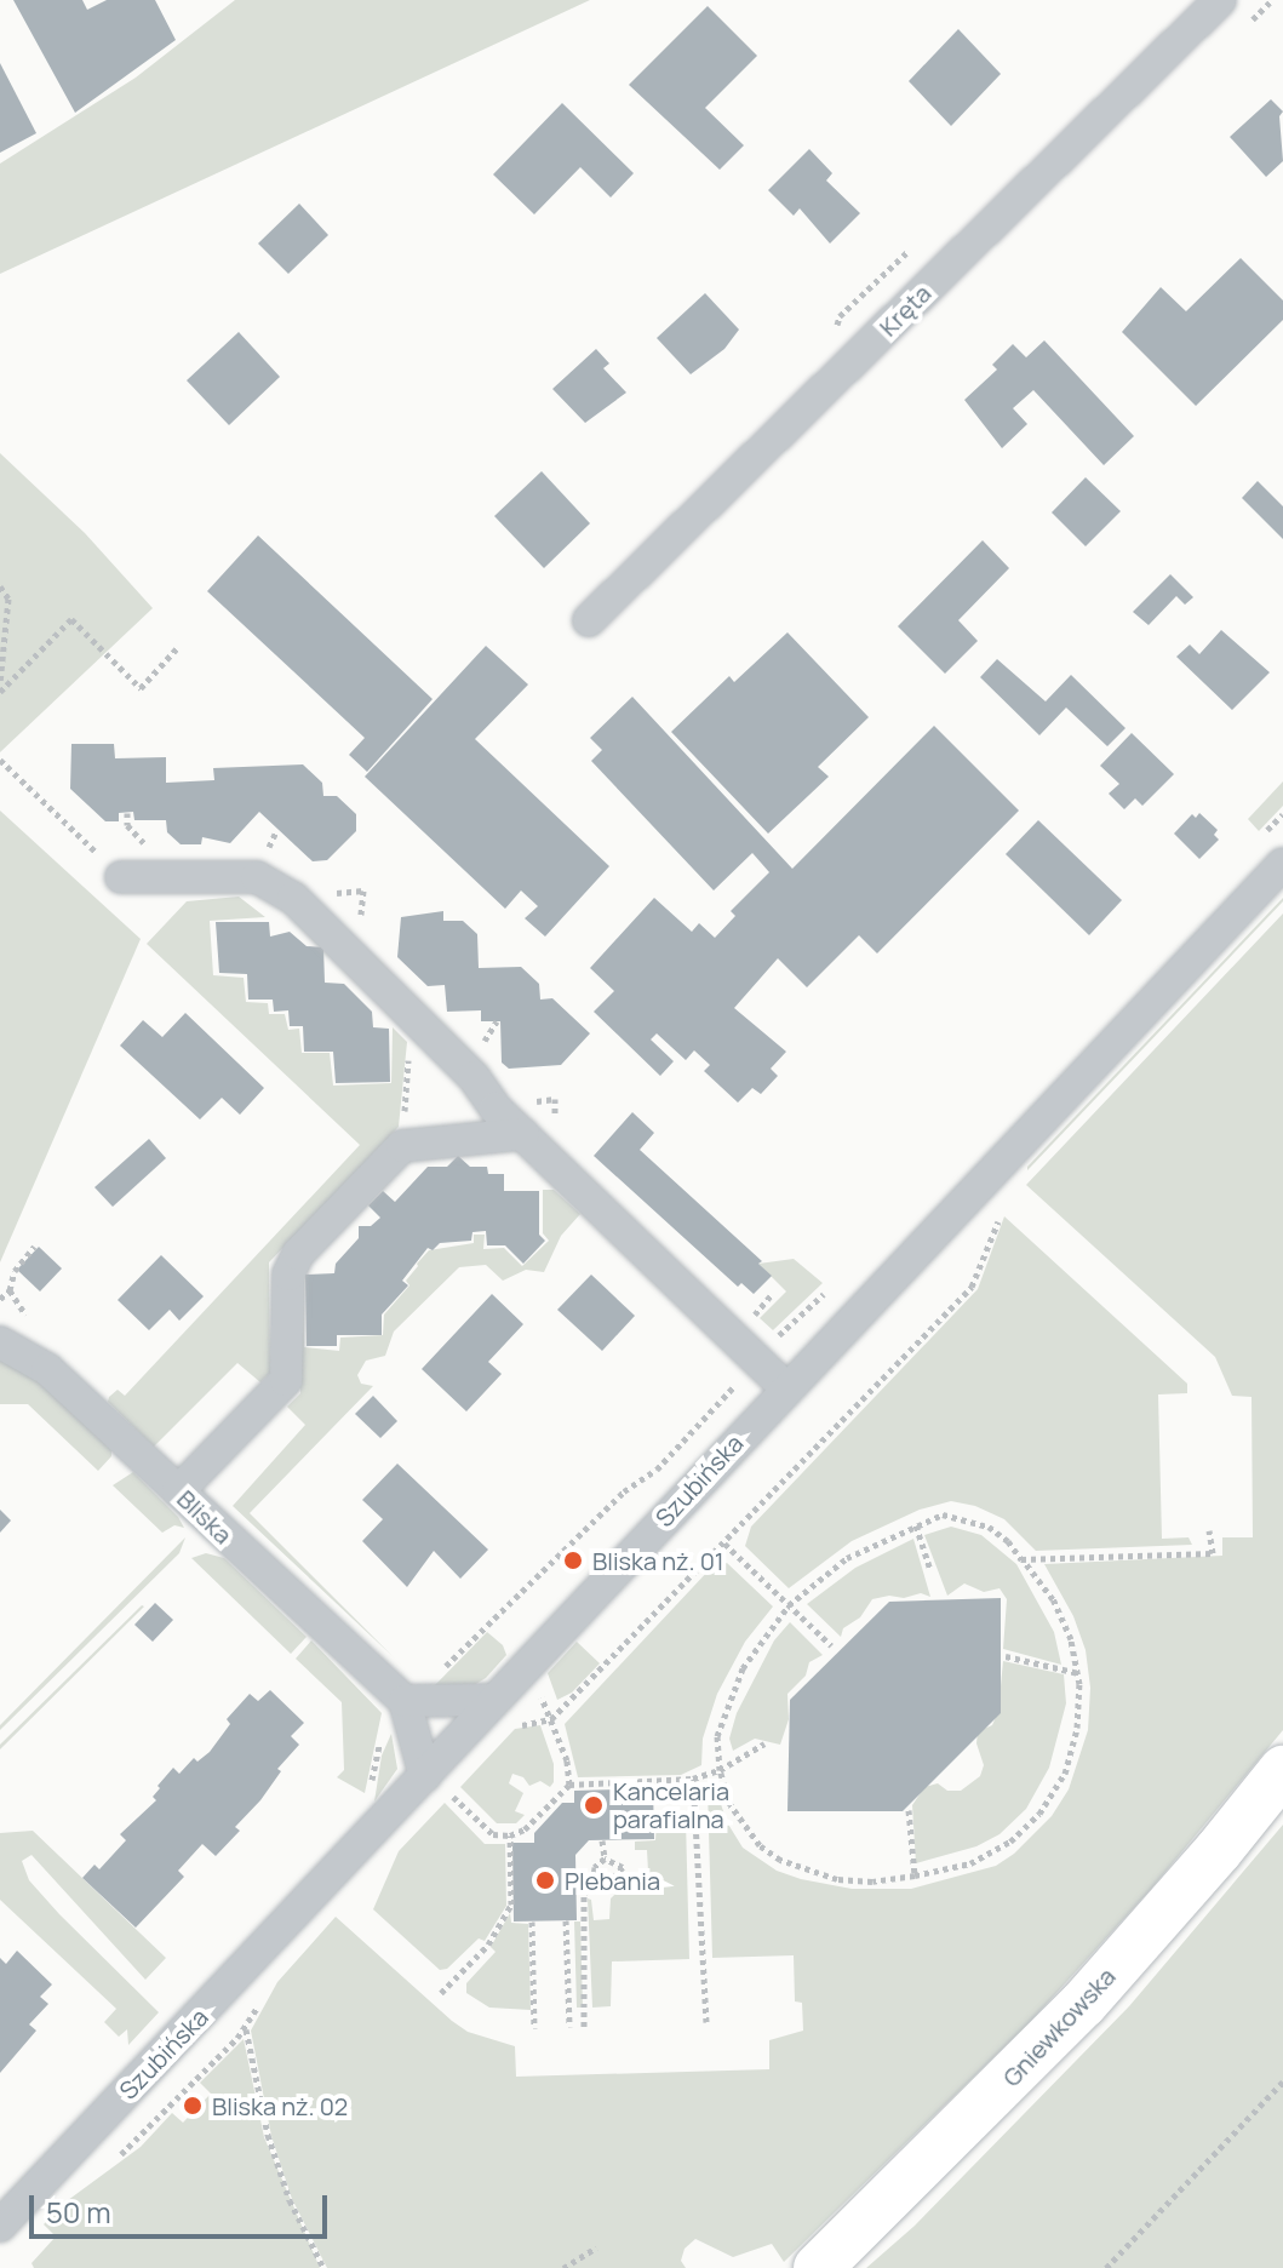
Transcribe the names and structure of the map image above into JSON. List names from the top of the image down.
{
  "streets": {
    "main road": ["Gniewkowska"],
    "street": ["Kręta", "Szubińska", "Bliska"]
  },
  "places": [
    "Bliska nż. 01",
    "Kancelaria parafialna",
    "Plebania",
    "Bliska nż. 02"
  ],
  "scale_bar": "50 m"
}
